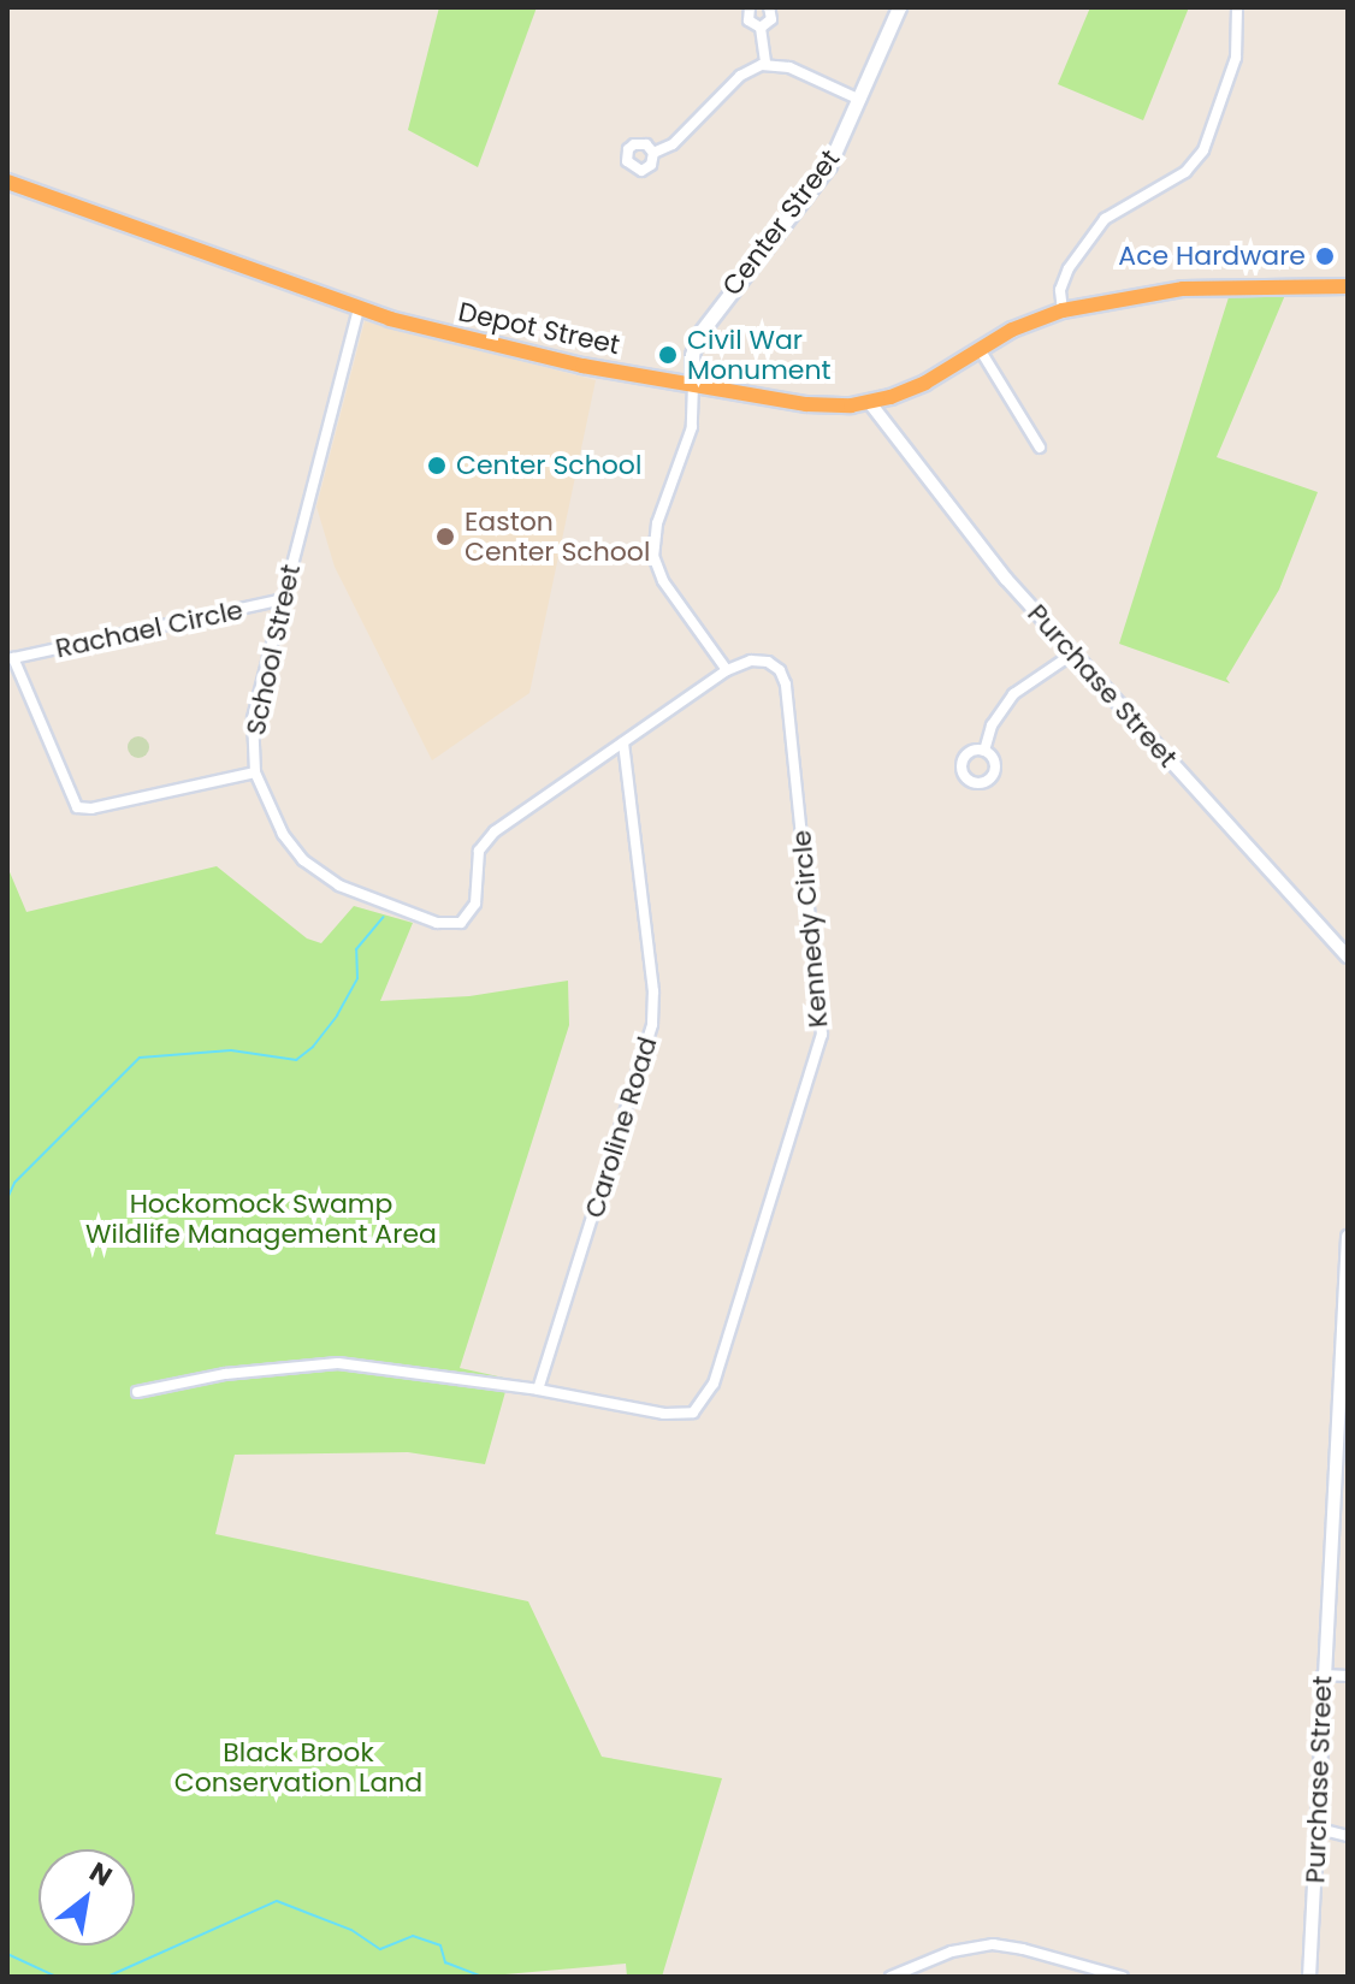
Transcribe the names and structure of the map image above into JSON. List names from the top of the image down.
{
  "streets": {
    "highway": ["Depot Street"],
    "main road": ["Center Street"],
    "street": [
      "Rachael Circle",
      "School Street",
      "Purchase Street",
      "Kennedy Circle",
      "Caroline Road"
    ]
  },
  "crossings": [
    ["Center Street", "Depot Street"],
    ["Depot Street", "School Street"],
    ["Depot Street", "Purchase Street"],
    ["Rachael Circle", "School Street"],
    ["School Street", "Kennedy Circle"],
    ["Kennedy Circle", "Caroline Road"]
  ],
  "parks": ["Hockomock Swamp Wildlife Management Area", "Black Brook Conservation Land"],
  "places": [
    "Ace Hardware",
    "Civil War Monument",
    "Center School",
    "Easton Center School"
  ],
  "north": "top right"
}
